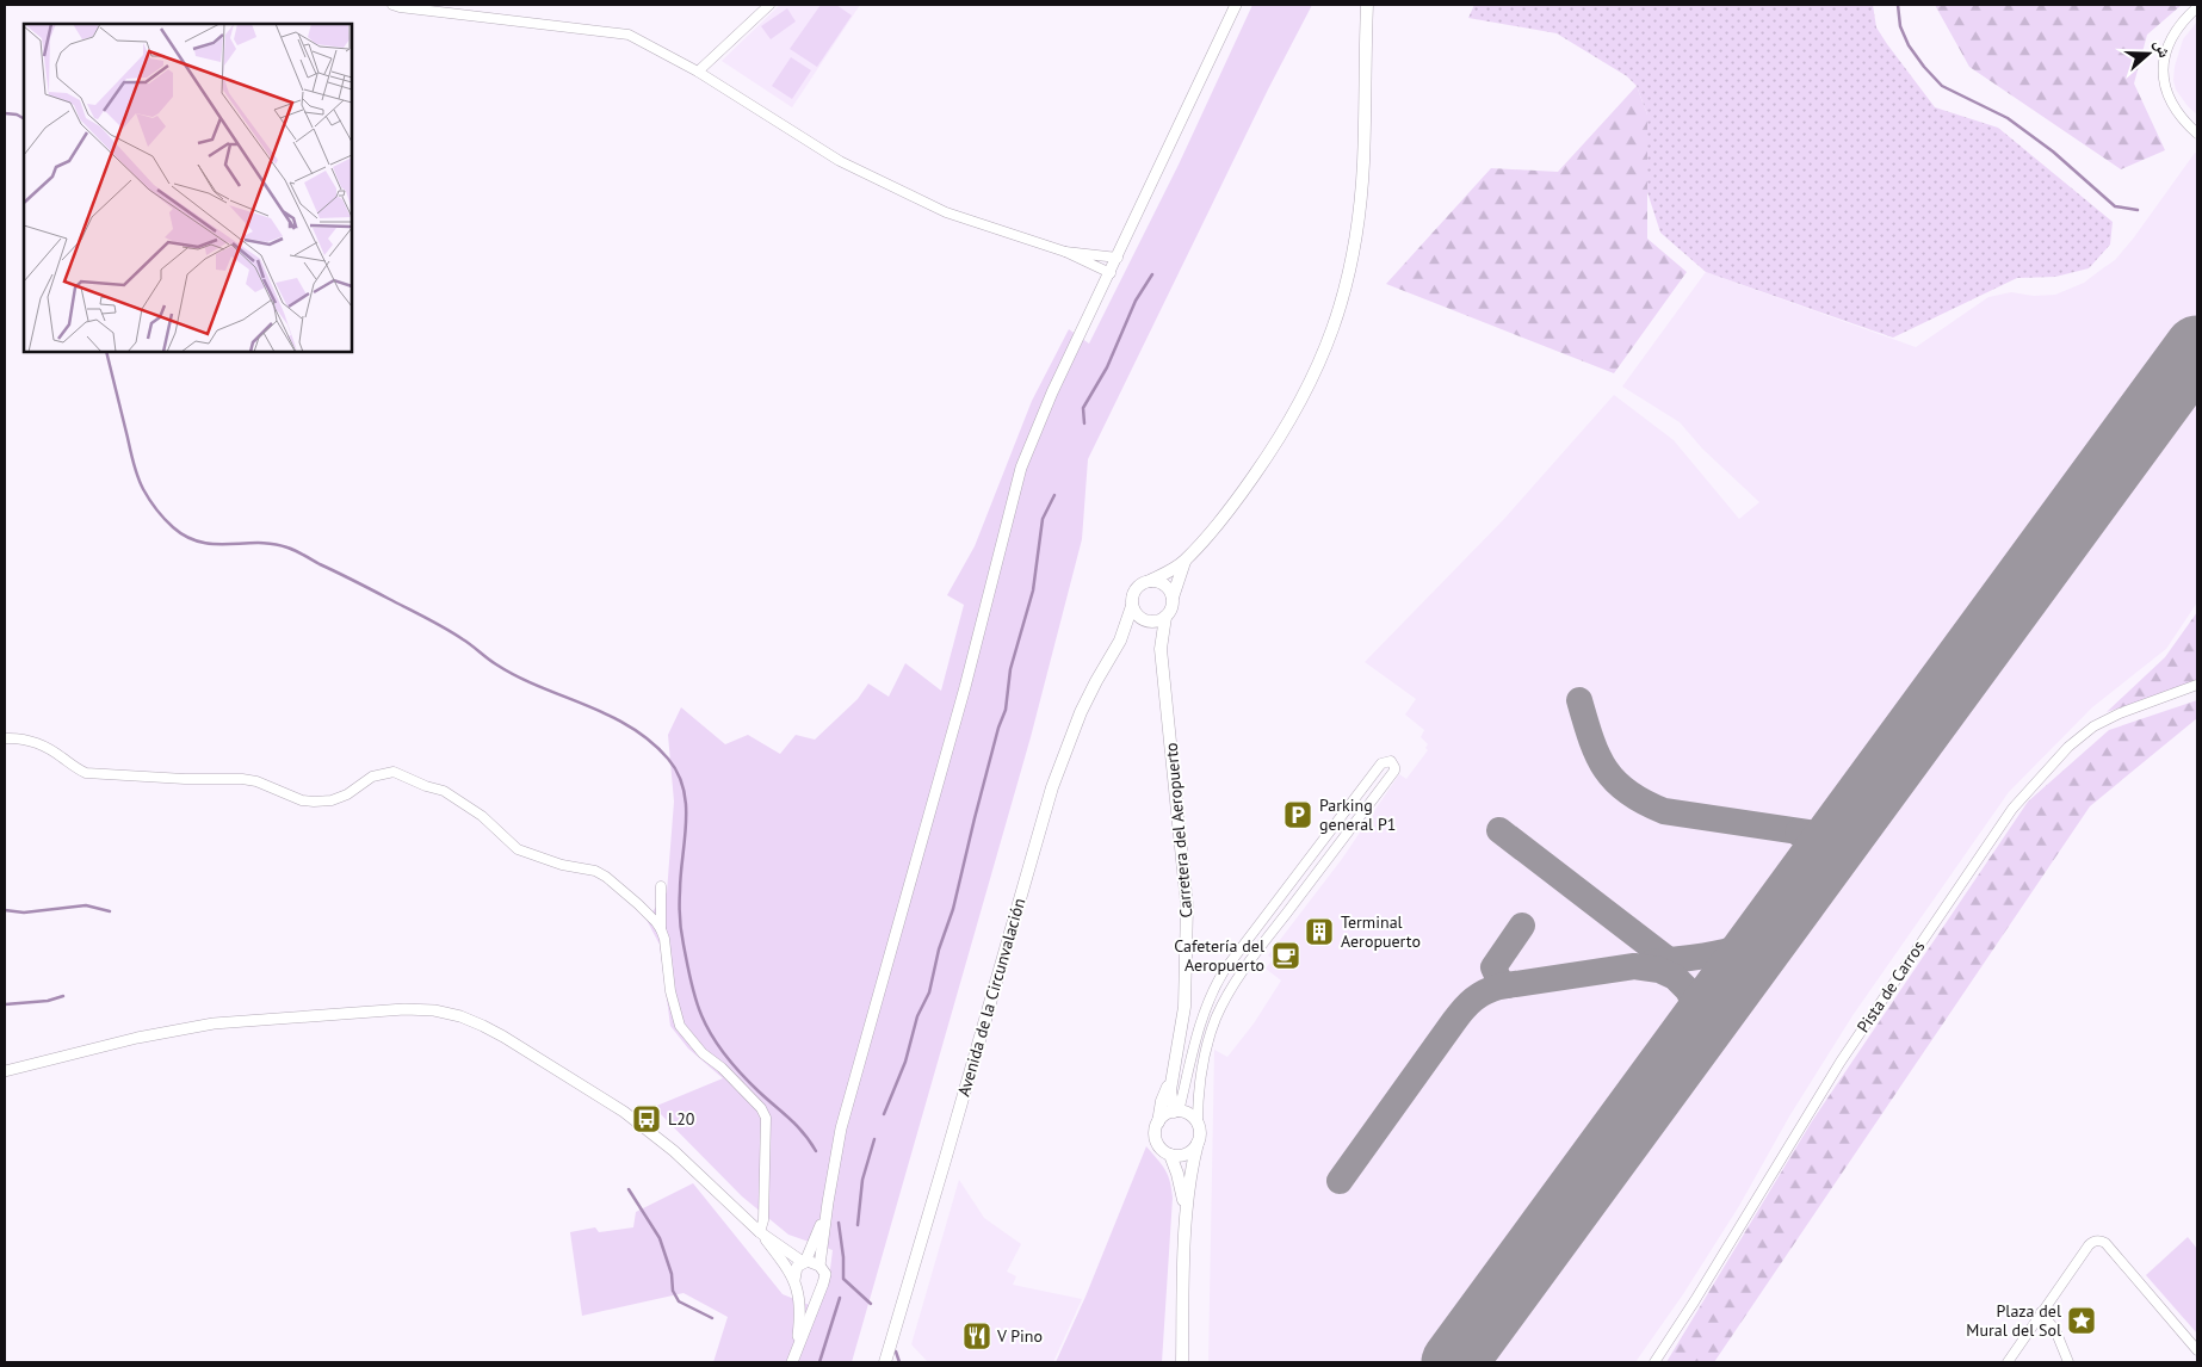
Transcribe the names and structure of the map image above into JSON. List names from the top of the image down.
{
  "streets": {
    "main road": ["Carretera del Aeropuerto", "Avenida de la Circunvalación"],
    "street": ["Pista de Carros"]
  },
  "places": {
    "parking": ["Parking general P1"],
    "building": ["Terminal Aeropuerto"],
    "cafe": ["Cafetería del Aeropuerto"],
    "bus stop": ["L20"],
    "place": ["Plaza del Mural del Sol"],
    "restaurant": ["V Pino"]
  },
  "north": "right"
}
